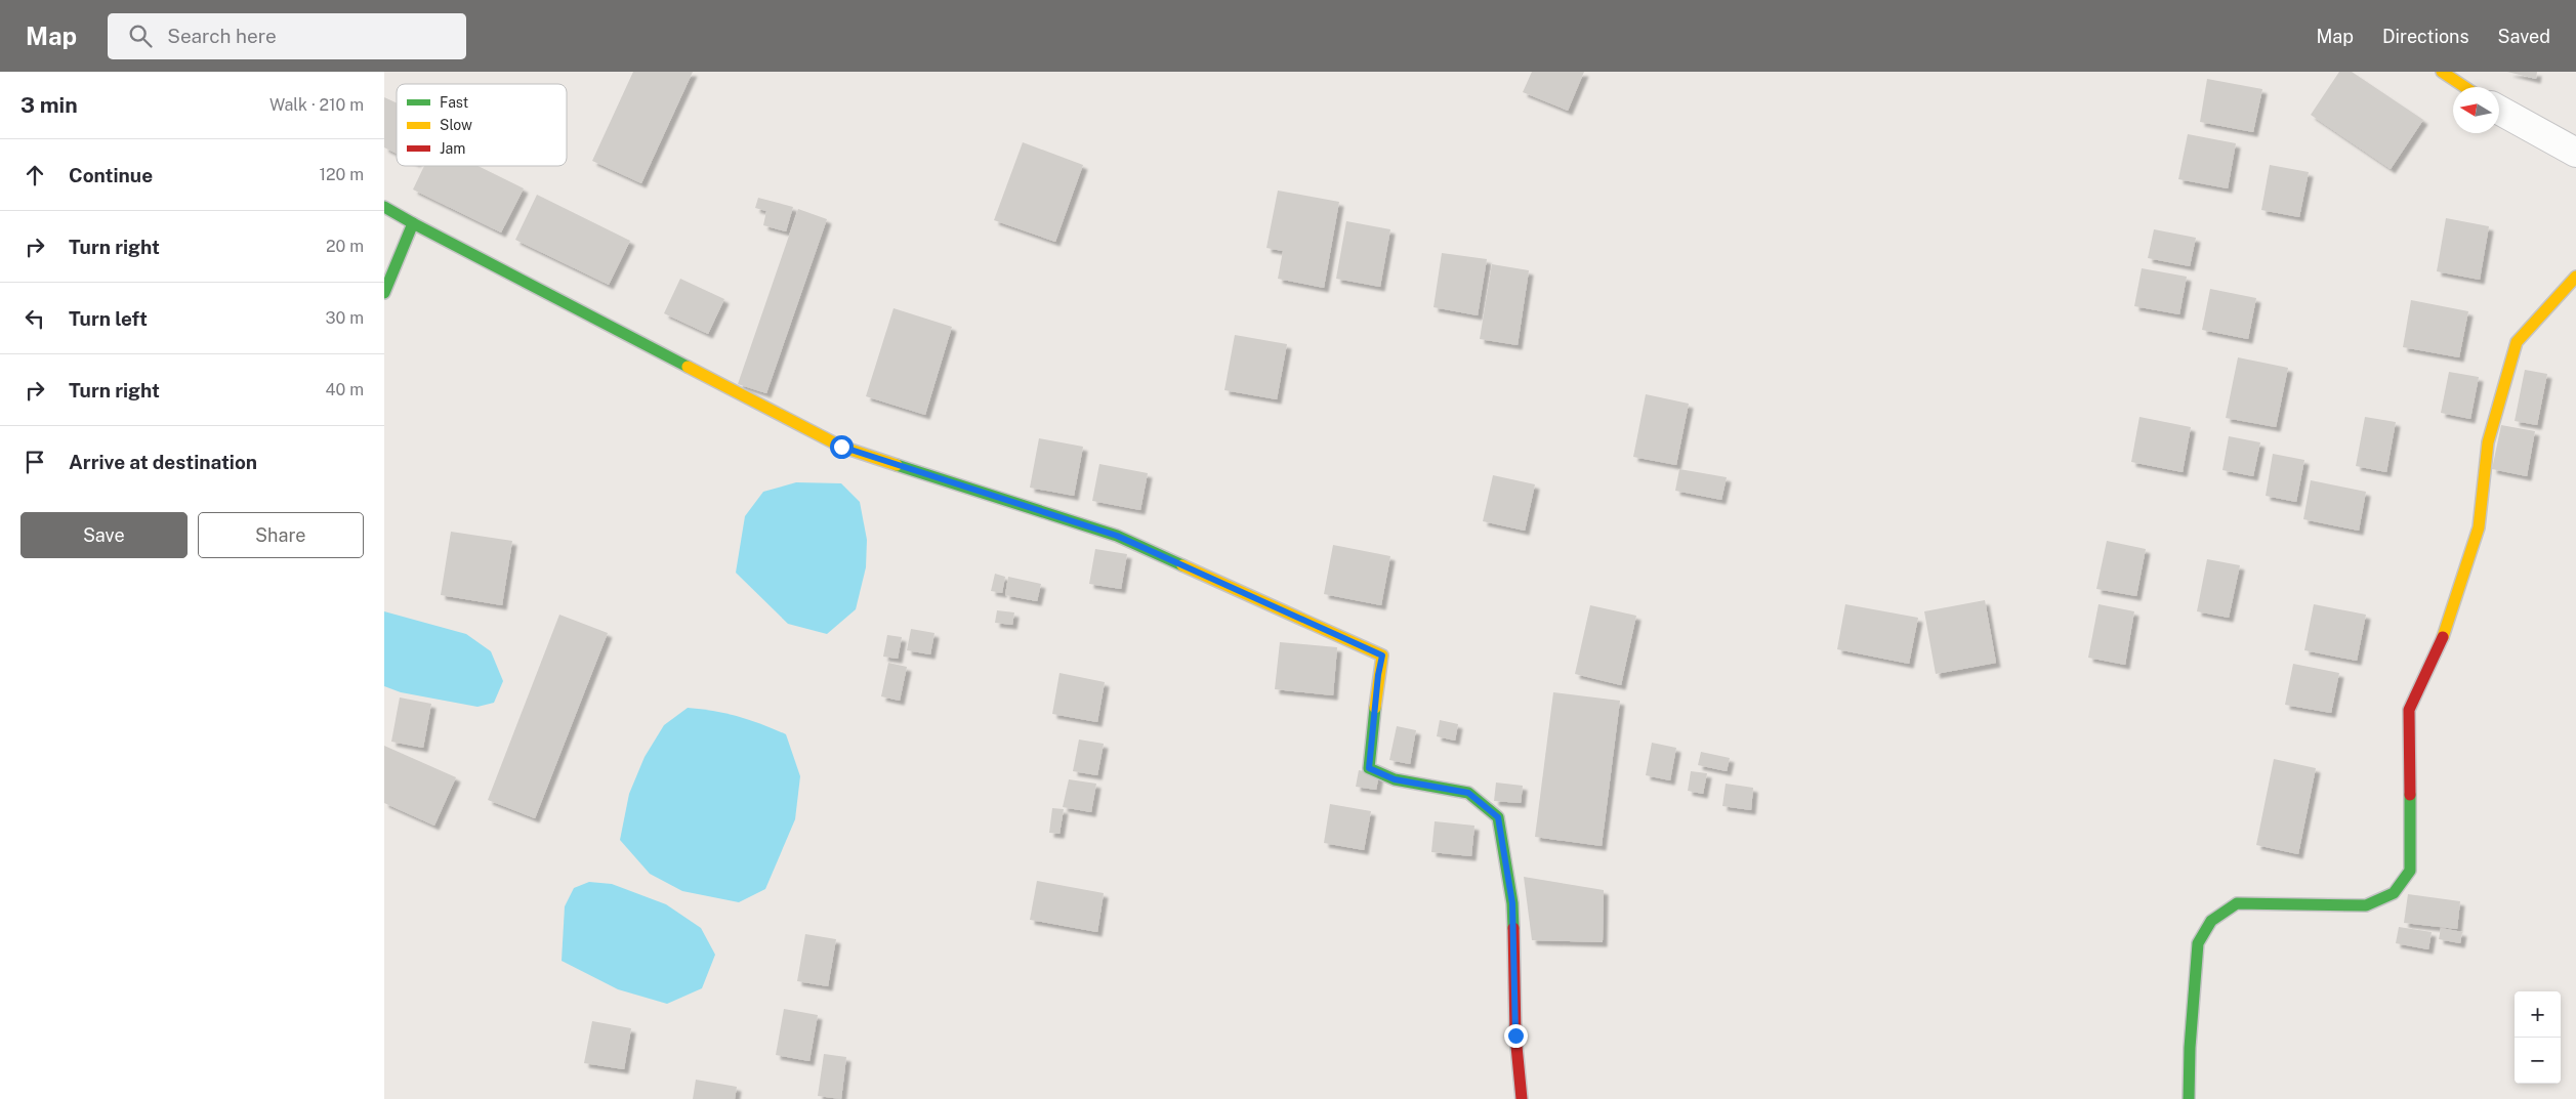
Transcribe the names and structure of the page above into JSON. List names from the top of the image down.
{
  "legend": ["Fast", "Slow", "Jam"],
  "north": "left",
  "page": {
    "header": "Map",
    "search": "Search here",
    "nav": ["Map", "Directions", "Saved"],
    "heading": ["3 min", "Walk · 210 m"],
    "list": [
      ["Continue", "120 m"],
      ["Turn right", "20 m"],
      ["Turn left", "30 m"],
      ["Turn right", "40 m"],
      "Arrive at destination"
    ],
    "buttons": ["Save", "Share"],
    "map_buttons": ["+", "−"]
  }
}
